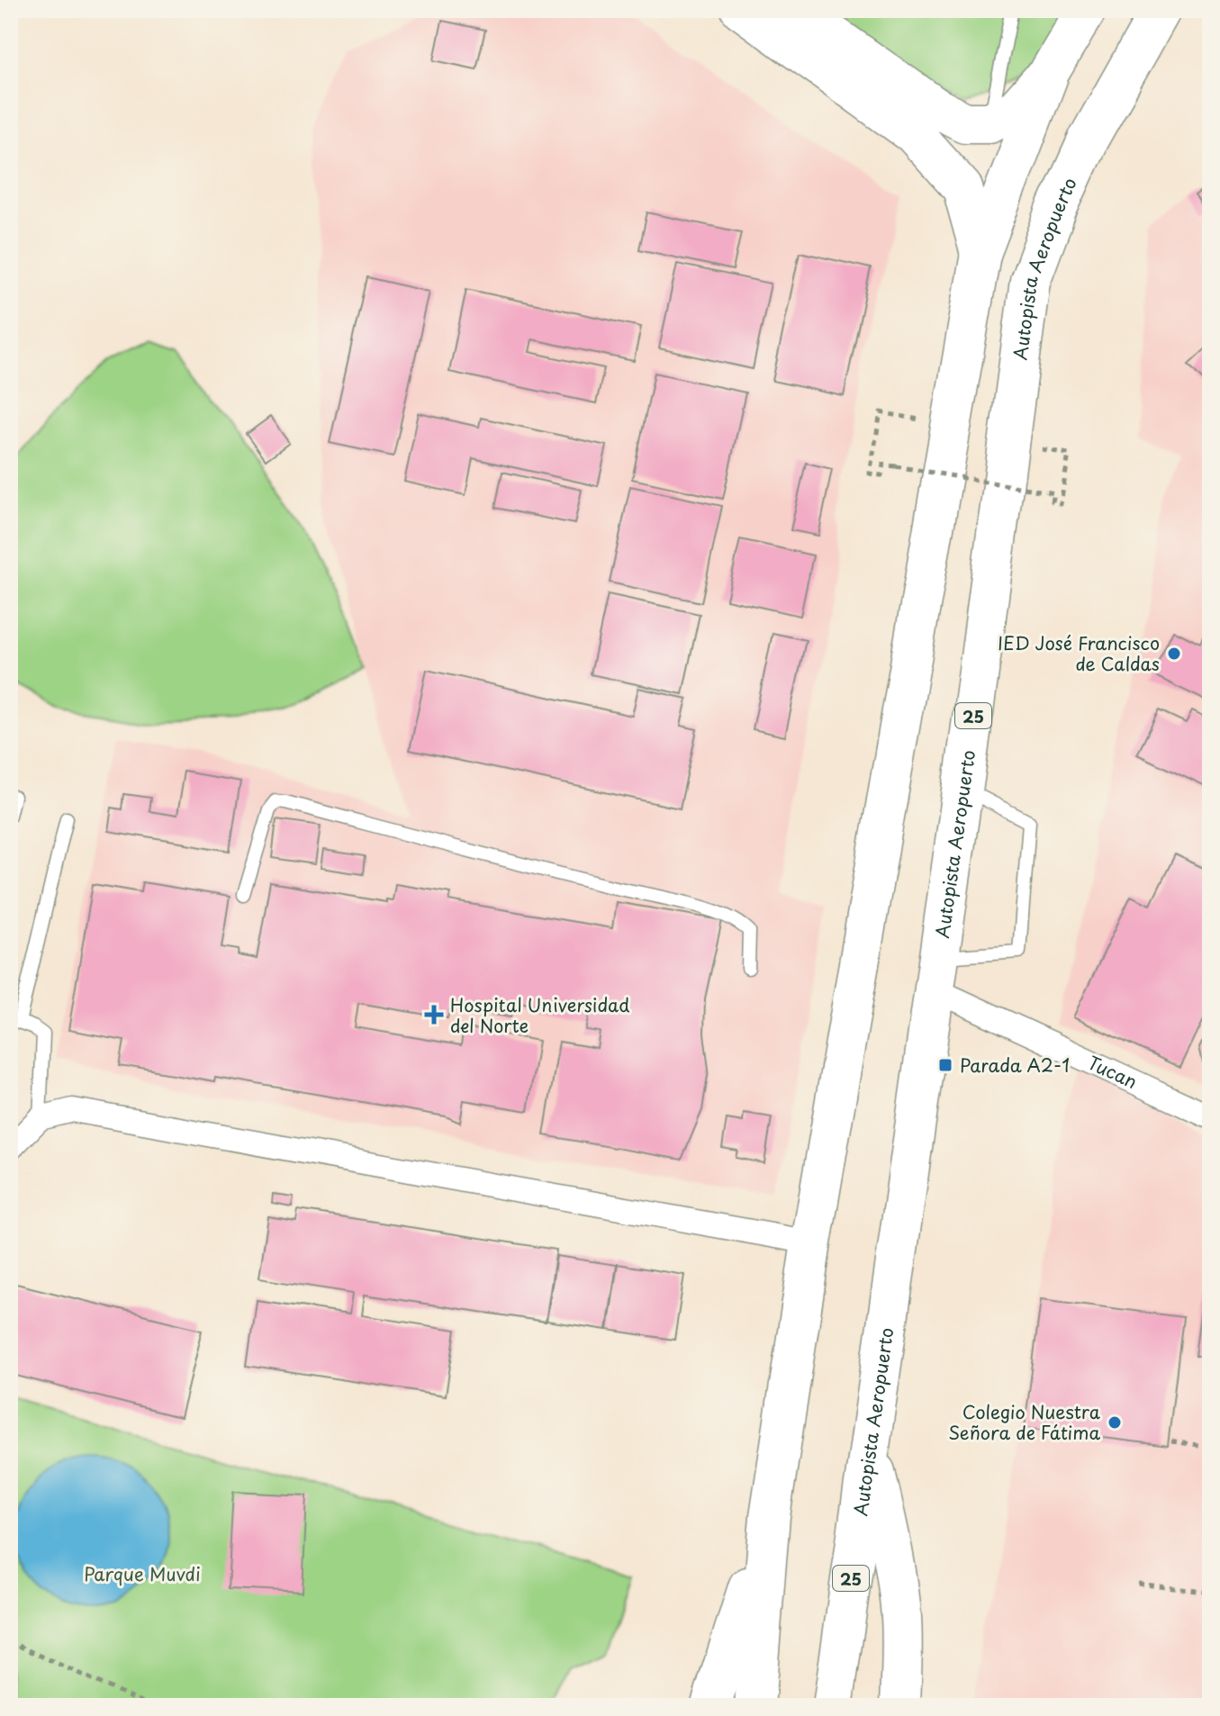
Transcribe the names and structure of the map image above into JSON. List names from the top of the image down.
{
  "streets": {
    "highway": ["Autopista Aeropuerto", "25"],
    "street": ["Tucan"]
  },
  "crossings": [
    ["Autopista Aeropuerto", "Tucan"]
  ],
  "parks": ["Parque Muvdi"],
  "places": {
    "other": ["IED José Francisco de Caldas", "Colegio Nuestra Señora de Fátima"],
    "health": ["Hospital Universidad del Norte"],
    "transit": ["Parada A2-1"]
  }
}
